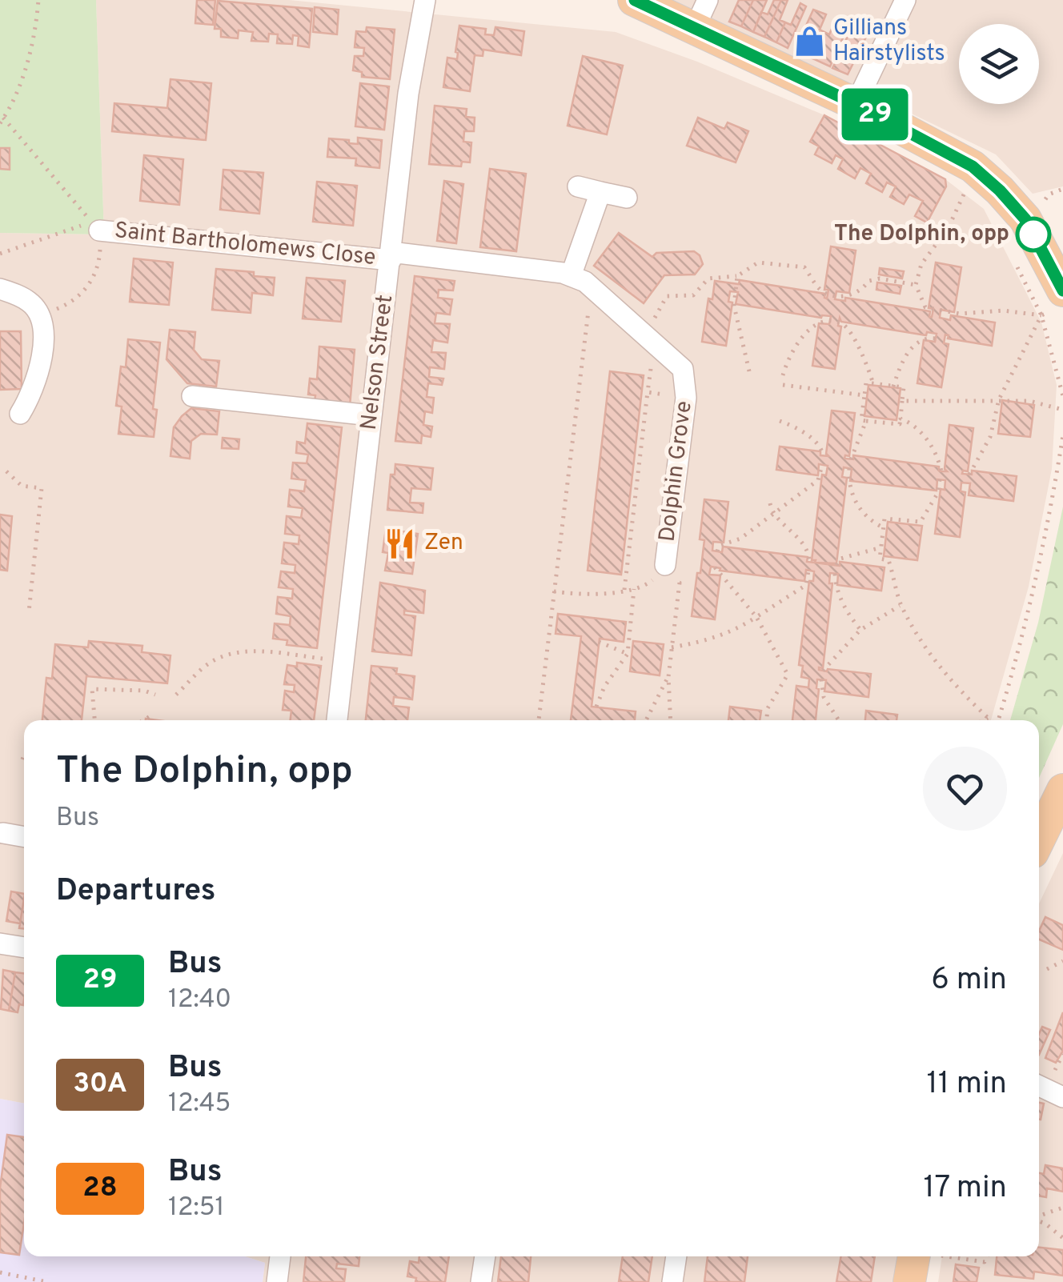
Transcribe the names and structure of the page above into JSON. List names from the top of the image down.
{
  "streets": {
    "street": ["Saint Bartholomews Close", "Nelson Street", "Dolphin Grove"]
  },
  "crossings": [
    ["Saint Bartholomews Close", "Nelson Street"],
    ["Saint Bartholomews Close", "Dolphin Grove"],
    ["Nelson Street", "Dolphin Grove"]
  ],
  "places": {
    "shop": ["Gillians Hairstylists"],
    "other": ["The Dolphin, opp"],
    "restaurant": ["Zen"]
  },
  "lines": ["bus line 29"],
  "page": {
    "on_map": "29",
    "heading": [
      ["The Dolphin, opp", "Bus"],
      "Departures"
    ],
    "list": [
      {
        "mark": "29",
        "name": "Bus",
        "note": "12:40",
        "value": "6 min"
      },
      {
        "mark": "30A",
        "name": "Bus",
        "note": "12:45",
        "value": "11 min"
      },
      {
        "mark": "28",
        "name": "Bus",
        "note": "12:51",
        "value": "17 min"
      }
    ]
  }
}
